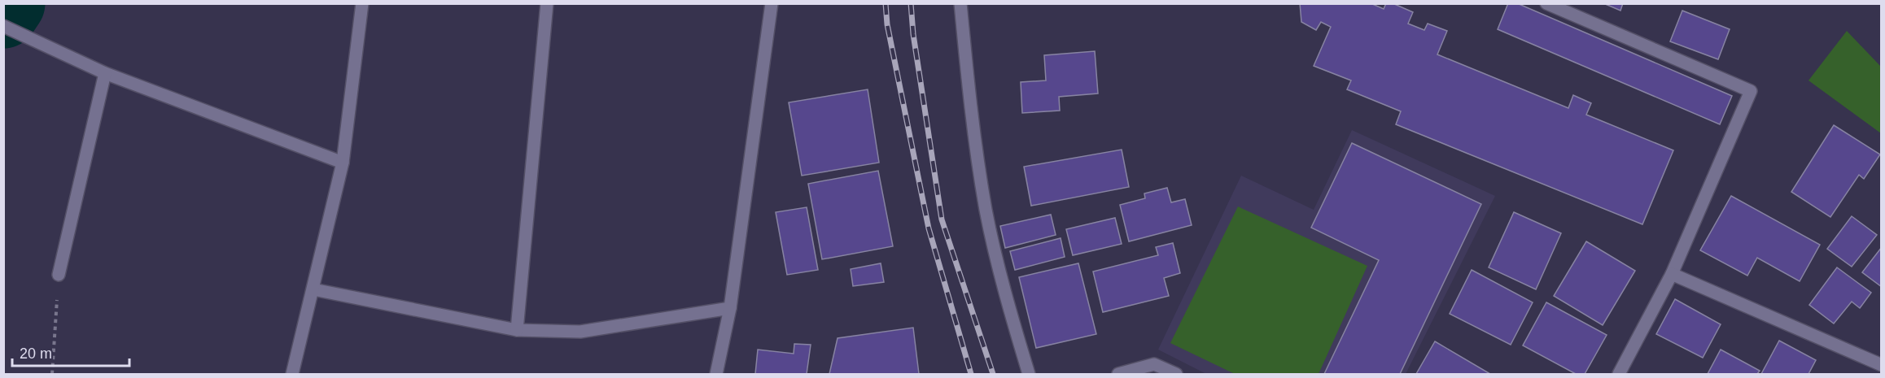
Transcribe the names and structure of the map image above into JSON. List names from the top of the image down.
{
  "scale_bar": "20 m"
}
